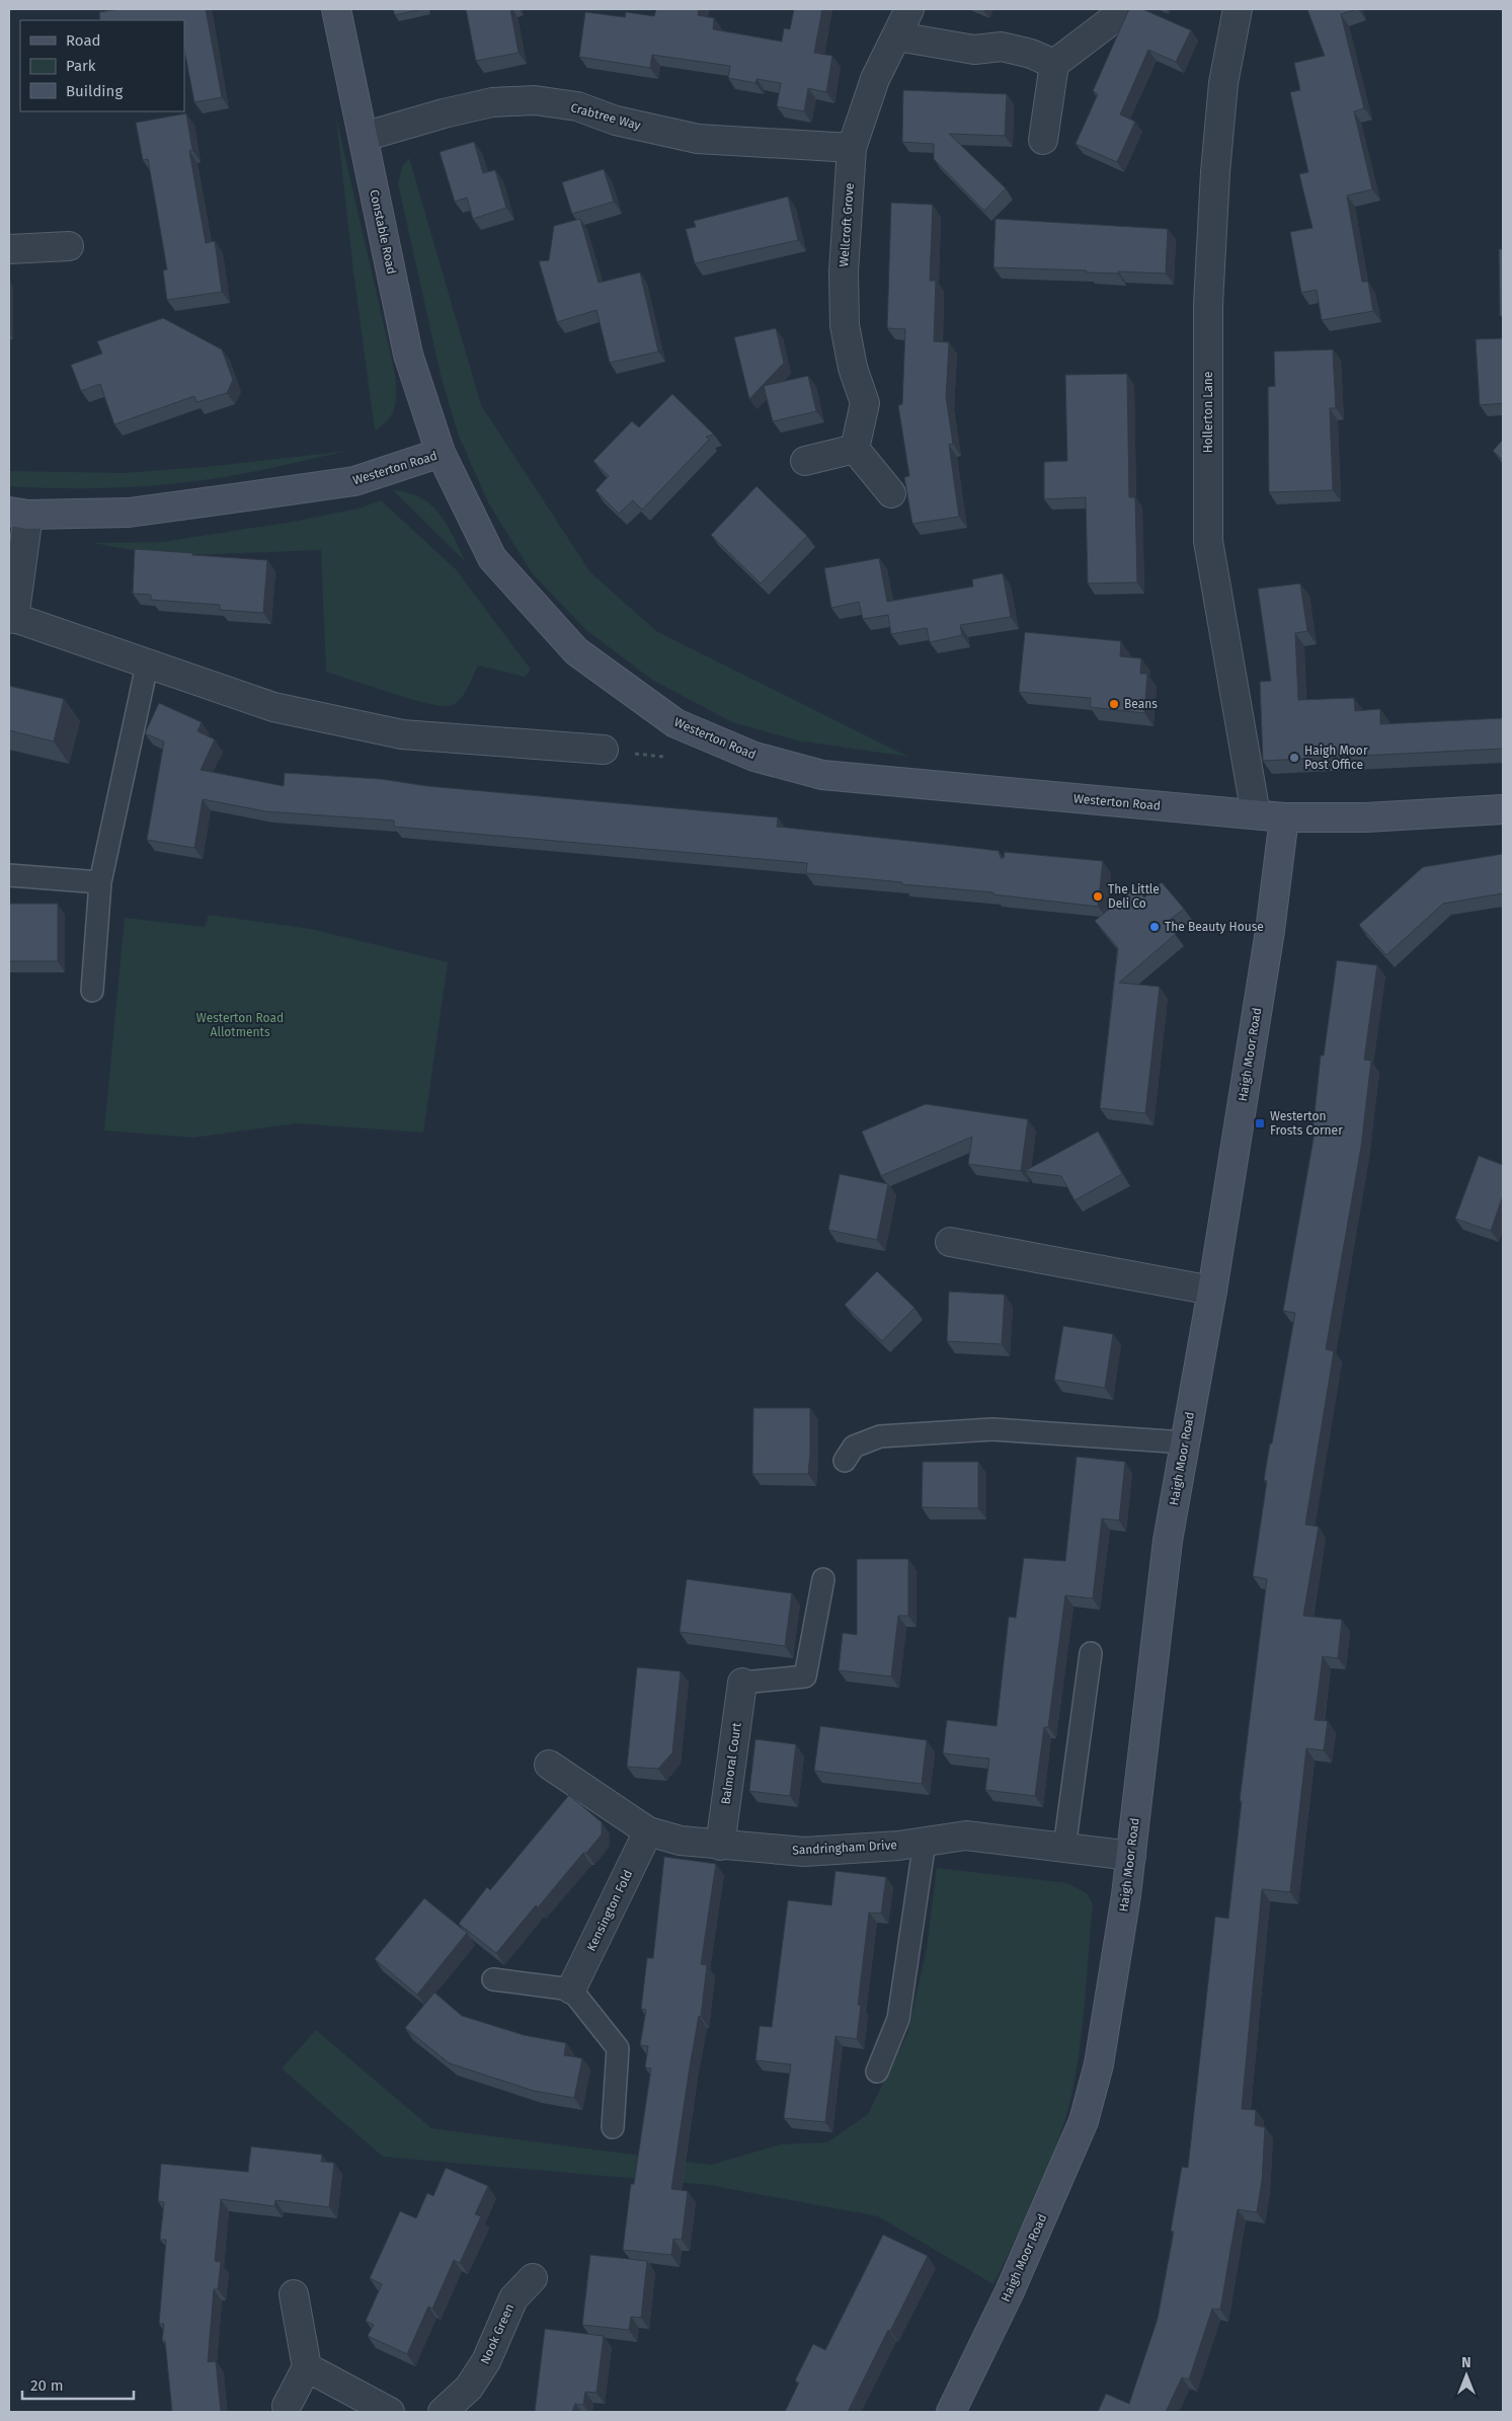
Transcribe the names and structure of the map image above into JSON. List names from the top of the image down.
{
  "streets": {
    "street": [
      "Crabtree Way",
      "Wellcroft Grove",
      "Constable Road",
      "Hollerton Lane",
      "Westerton Road",
      "Haigh Moor Road",
      "Balmoral Court",
      "Sandringham Drive",
      "Kensington Fold",
      "Nook Green"
    ]
  },
  "crossings": [
    ["Crabtree Way", "Wellcroft Grove"],
    ["Crabtree Way", "Constable Road"],
    ["Constable Road", "Westerton Road"],
    ["Hollerton Lane", "Westerton Road"],
    ["Westerton Road", "Haigh Moor Road"],
    ["Haigh Moor Road", "Sandringham Drive"],
    ["Balmoral Court", "Sandringham Drive"],
    ["Sandringham Drive", "Kensington Fold"]
  ],
  "parks": ["Westerton Road Allotments"],
  "places": {
    "other": [
      "Beans",
      "Haigh Moor Post Office",
      "The Little Deli Co",
      "The Beauty House"
    ],
    "transit": ["Westerton Frosts Corner"]
  },
  "legend": ["Road", "Park", "Building"],
  "scale_bar": "20 m",
  "north": "top"
}
